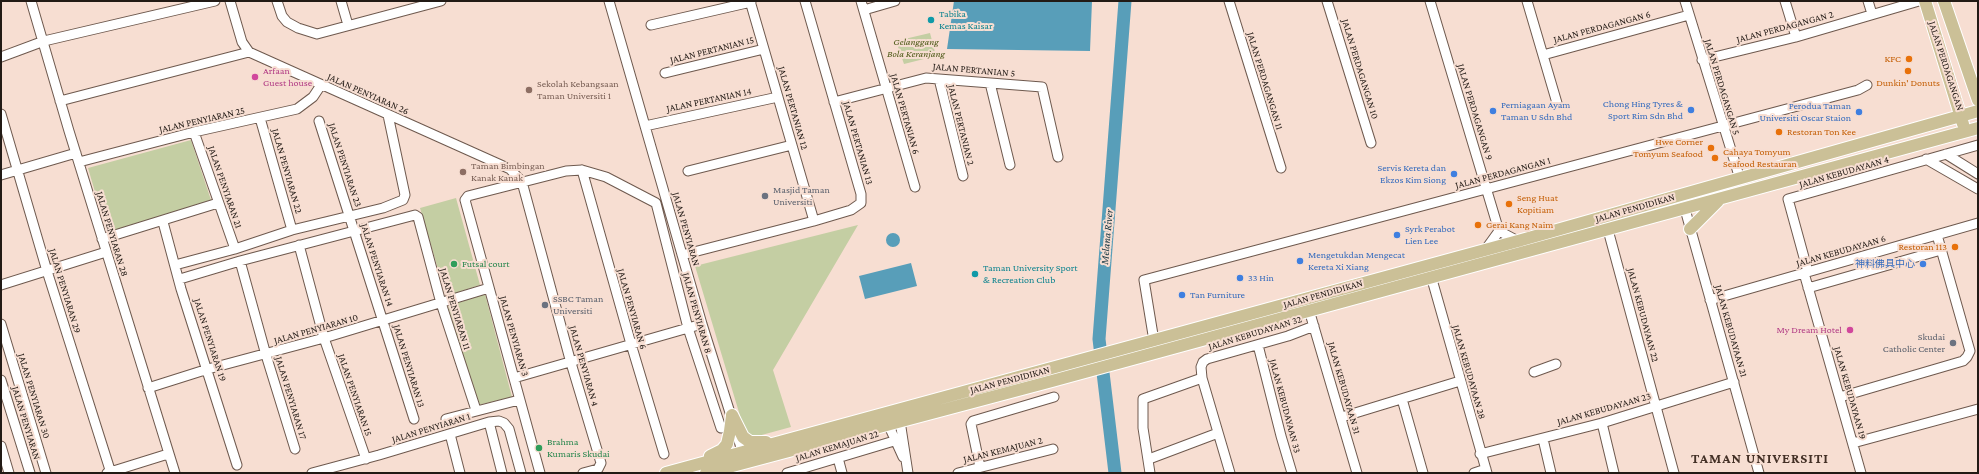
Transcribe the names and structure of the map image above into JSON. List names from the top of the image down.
{
  "streets": {
    "main road": ["JALAN PERDAGANGAN", "JALAN PENDIDIKAN"],
    "street": [
      "JALAN PERDAGANGAN 6",
      "JALAN PERDAGANGAN 2",
      "JALAN PERTANIAN 15",
      "JALAN PERDAGANGAN 10",
      "JALAN PERTANIAN 5",
      "JALAN PERDAGANGAN 11",
      "JALAN PERDAGANGAN 5",
      "JALAN PENYIARAN 26",
      "JALAN PERTANIAN 14",
      "JALAN PERTANIAN 12",
      "JALAN PERDAGANGAN 9",
      "JALAN PERTANIAN 6",
      "JALAN PENYIARAN 25",
      "JALAN PERTANIAN 2",
      "JALAN PERTANIAN 13",
      "JALAN PENYIARAN 23",
      "JALAN PENYIARAN 22",
      "JALAN KEBUDAYAAN 4",
      "JALAN PERDAGANGAN 1",
      "JALAN PENYIARAN 21",
      "JALAN PENYIARAN",
      "JALAN PENYIARAN 28",
      "JALAN KEBUDAYAAN 6",
      "JALAN PENYIARAN 14",
      "JALAN PENYIARAN 29",
      "JALAN PENYIARAN 11",
      "JALAN PENYIARAN 6",
      "JALAN PENYIARAN 8",
      "JALAN KEBUDAYAAN 22",
      "JALAN PENYIARAN 10",
      "JALAN KEBUDAYAAN 21",
      "JALAN KEBUDAYAAN 32",
      "JALAN PENYIARAN 3",
      "JALAN PENYIARAN 19",
      "JALAN PENYIARAN 13",
      "JALAN PENYIARAN 4",
      "JALAN KEBUDAYAAN 28",
      "JALAN KEBUDAYAAN 31",
      "JALAN KEBUDAYAAN 19",
      "JALAN PENYIARAN 15",
      "JALAN PENYIARAN 30",
      "JALAN PENYIARAN 17",
      "JALAN KEBUDAYAAN 33",
      "JALAN KEBUDAYAAN 23",
      "JALAN PENYIARAN 1",
      "JALAN KEMAJUAN 22",
      "JALAN KEMAJUAN 2"
    ]
  },
  "crossings": [
    ["JALAN PERDAGANGAN 6", "JALAN PERDAGANGAN 5"],
    ["JALAN PERDAGANGAN 2", "JALAN PERDAGANGAN 5"],
    ["JALAN PERTANIAN 15", "JALAN PERTANIAN 12"],
    ["JALAN PERDAGANGAN", "JALAN PENDIDIKAN"],
    ["JALAN PERTANIAN 5", "JALAN PERTANIAN 6"],
    ["JALAN PERTANIAN 5", "JALAN PERTANIAN 2"],
    ["JALAN PERTANIAN 5", "JALAN PERTANIAN 13"],
    ["JALAN PERDAGANGAN 5", "JALAN PERDAGANGAN 1"],
    ["JALAN PERDAGANGAN 5", "JALAN PENDIDIKAN"],
    ["JALAN PENYIARAN 26", "JALAN PENYIARAN 25"],
    ["JALAN PENYIARAN 26", "JALAN PENYIARAN 3"],
    ["JALAN PENYIARAN 26", "JALAN PENYIARAN 4"],
    ["JALAN PERTANIAN 14", "JALAN PERTANIAN 12"],
    ["JALAN PERTANIAN 14", "JALAN PENYIARAN"],
    ["JALAN PERTANIAN 12", "JALAN PERTANIAN 13"],
    ["JALAN PERDAGANGAN 9", "JALAN PERDAGANGAN 1"],
    ["JALAN PENYIARAN 25", "JALAN PENYIARAN 22"],
    ["JALAN PENYIARAN 25", "JALAN PENYIARAN 21"],
    ["JALAN PENYIARAN 25", "JALAN PENYIARAN 28"],
    ["JALAN PENYIARAN 25", "JALAN PENYIARAN 29"],
    ["JALAN PERTANIAN 13", "JALAN PENYIARAN"],
    ["JALAN PENYIARAN 23", "JALAN PENYIARAN 14"],
    ["JALAN KEBUDAYAAN 4", "JALAN KEBUDAYAAN 6"],
    ["JALAN KEBUDAYAAN 4", "JALAN KEBUDAYAAN 19"],
    ["JALAN PERDAGANGAN 1", "JALAN PENDIDIKAN"],
    ["JALAN PENDIDIKAN", "JALAN PENYIARAN"],
    ["JALAN PENDIDIKAN", "JALAN KEBUDAYAAN 22"],
    ["JALAN PENDIDIKAN", "JALAN KEBUDAYAAN 21"],
    ["JALAN PENDIDIKAN", "JALAN KEBUDAYAAN 28"],
    ["JALAN PENDIDIKAN", "JALAN KEBUDAYAAN 31"],
    ["JALAN PENYIARAN 28", "JALAN PENYIARAN 10"],
    ["JALAN KEBUDAYAAN 6", "JALAN KEBUDAYAAN 21"],
    ["JALAN KEBUDAYAAN 6", "JALAN KEBUDAYAAN 19"],
    ["JALAN PENYIARAN 14", "JALAN PENYIARAN 11"],
    ["JALAN PENYIARAN 14", "JALAN PENYIARAN 10"],
    ["JALAN PENYIARAN 14", "JALAN PENYIARAN 13"],
    ["JALAN PENYIARAN 11", "JALAN PENYIARAN 10"],
    ["JALAN PENYIARAN 6", "JALAN PENYIARAN 8"],
    ["JALAN KEBUDAYAAN 22", "JALAN KEBUDAYAAN 23"],
    ["JALAN PENYIARAN 10", "JALAN PENYIARAN 3"],
    ["JALAN PENYIARAN 10", "JALAN PENYIARAN 19"],
    ["JALAN PENYIARAN 10", "JALAN PENYIARAN 13"],
    ["JALAN PENYIARAN 10", "JALAN PENYIARAN 15"],
    ["JALAN PENYIARAN 10", "JALAN PENYIARAN 17"],
    ["JALAN KEBUDAYAAN 21", "JALAN KEBUDAYAAN 23"],
    ["JALAN KEBUDAYAAN 32", "JALAN KEBUDAYAAN 31"],
    ["JALAN KEBUDAYAAN 32", "JALAN KEBUDAYAAN 33"],
    ["JALAN PENYIARAN 3", "JALAN PENYIARAN 4"],
    ["JALAN KEBUDAYAAN 28", "JALAN KEBUDAYAAN 23"],
    ["JALAN PENYIARAN 15", "JALAN PENYIARAN 1"]
  ],
  "districts": ["TAMAN UNIVERSITI"],
  "water": ["Melana River"],
  "parks": ["Gelanggang Bola Keranjang"],
  "places": [
    "Tabika Kemas Kaisar",
    "KFC",
    "Dunkin' Donuts",
    "Arfaan Guest house",
    "Sekolah Kebangsaan Taman Universiti 1",
    "Chong Hing Tyres & Sport Rim Sdn Bhd",
    "Perniagaan Ayam Taman U Sdn Bhd",
    "Perodua Taman Universiti Oscar Staion",
    "Restoran Ton Kee",
    "Hwe Corner Tomyum Seafood",
    "Cahaya Tomyum Seafood Restauran",
    "Taman Bimbingan Kanak Kanak",
    "Servis Kereta dan Ekzos Kim Siong",
    "Masjid Taman Universiti",
    "Seng Huat Kopitiam",
    "Gerai Kang Naim",
    "Syrk Perabot Lien Lee",
    "Restoran 113",
    "Mengetukdan Mengecat Kereta Xi Xiang",
    "Futsal court",
    "神料佛具中心",
    "Taman University Sport & Recreation Club",
    "33 Hin",
    "Tan Furniture",
    "SSBC Taman Universiti",
    "My Dream Hotel",
    "Skudai Catholic Center",
    "Brahma Kumaris Skudai"
  ]
}
